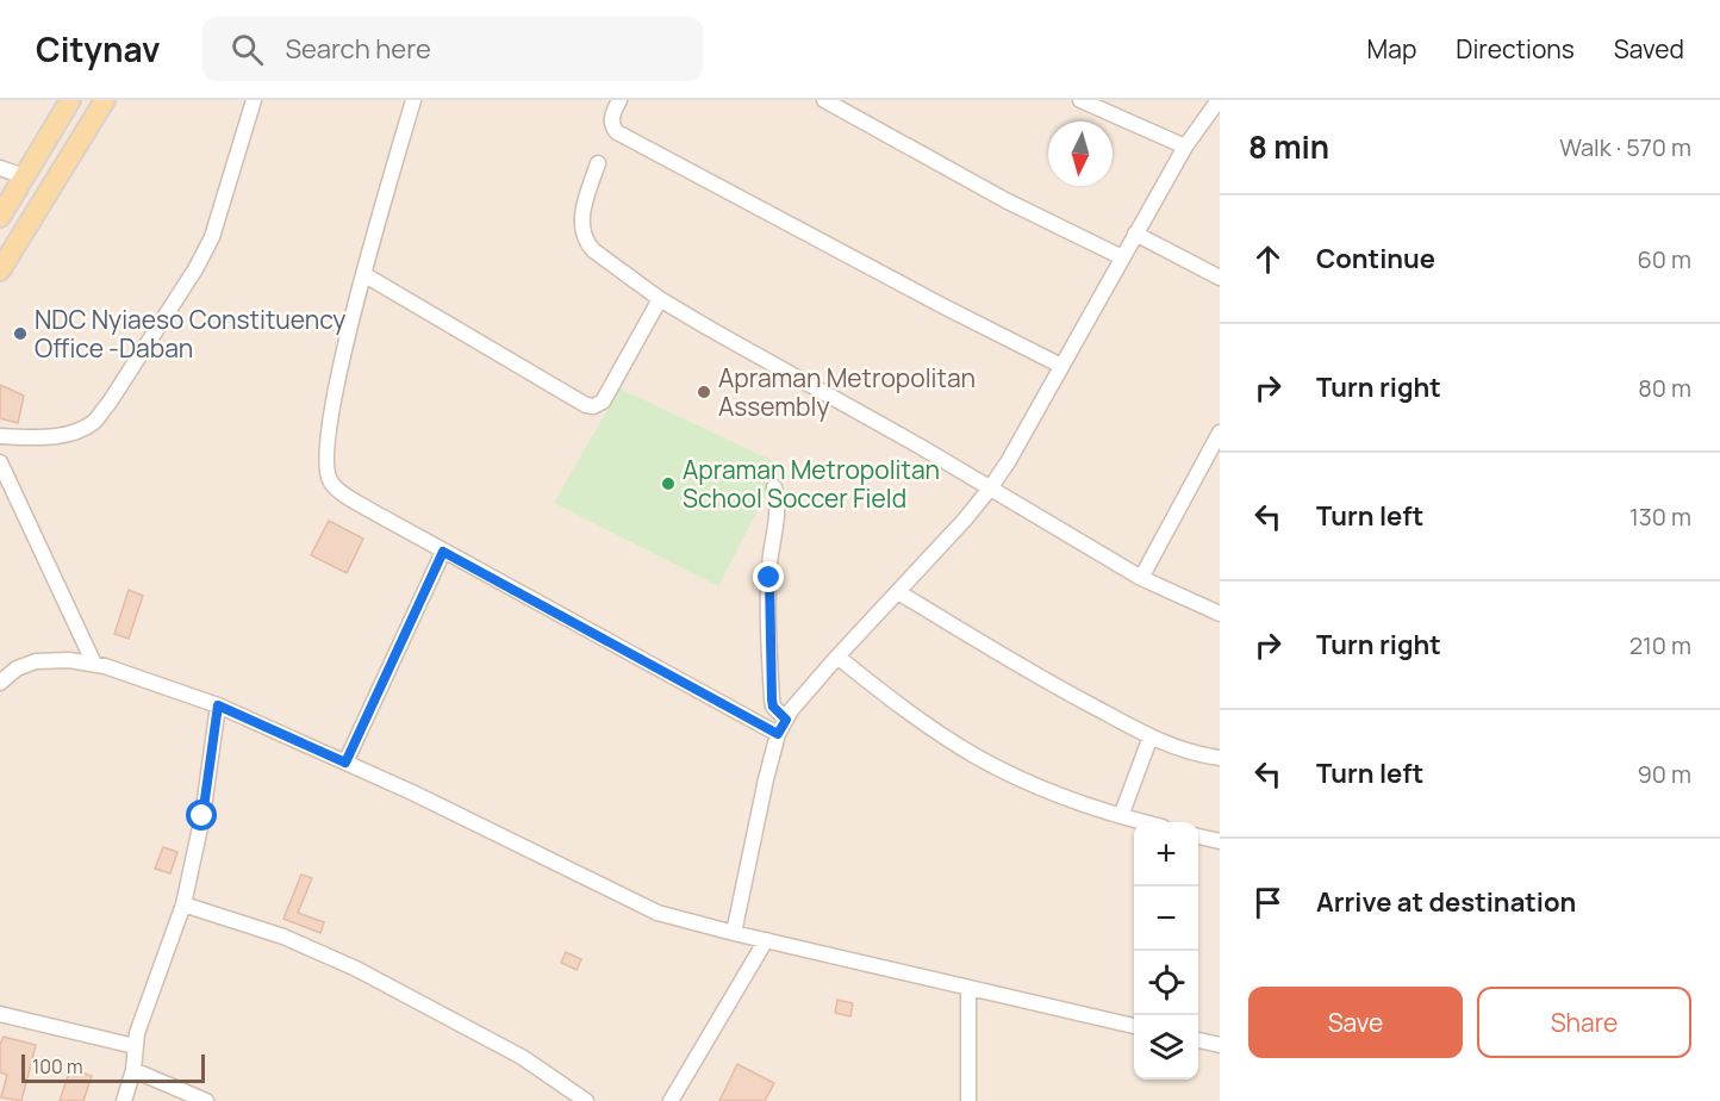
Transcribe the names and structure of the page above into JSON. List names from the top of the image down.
{
  "places": ["NDC Nyiaeso Constituency Office -Daban", "Apraman Metropolitan Assembly", "Apraman Metropolitan School Soccer Field"],
  "scale_bar": "100 m",
  "north": "bottom",
  "page": {
    "header": "Citynav",
    "search": "Search here",
    "nav": ["Map", "Directions", "Saved"],
    "heading": ["8 min", "Walk · 570 m"],
    "list": [
      ["Continue", "60 m"],
      ["Turn right", "80 m"],
      ["Turn left", "130 m"],
      ["Turn right", "210 m"],
      ["Turn left", "90 m"],
      "Arrive at destination"
    ],
    "map_buttons": ["+", "−"],
    "buttons": ["Save", "Share"],
    "scale": "100 m"
  }
}
